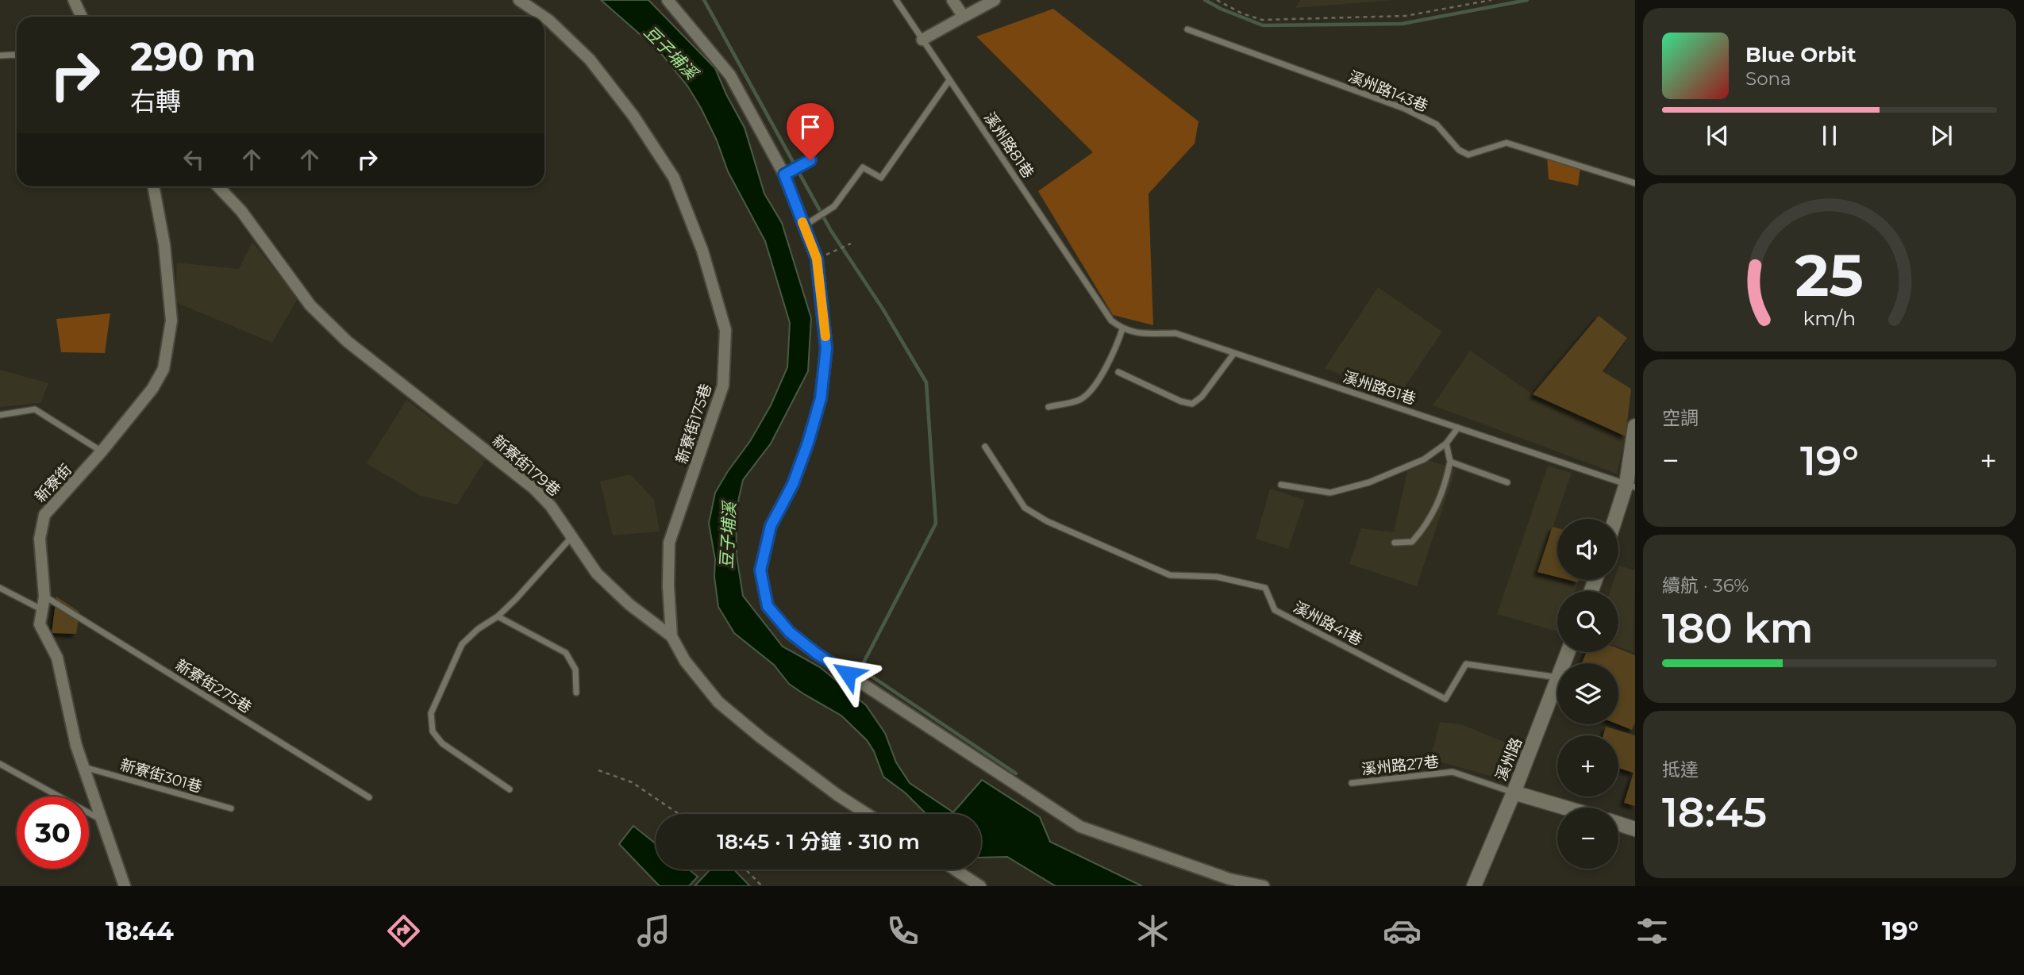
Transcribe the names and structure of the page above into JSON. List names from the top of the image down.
{
  "streets": {
    "street": [
      "新寮街175巷",
      "新寮街179巷",
      "新寮街",
      "溪州路"
    ],
    "lane": [
      "溪州路143巷",
      "溪州路81巷",
      "溪州路41巷",
      "新寮街275巷",
      "溪州路27巷",
      "新寮街301巷"
    ]
  },
  "crossings": [
    ["新寮街175巷", "新寮街179巷"],
    ["新寮街", "新寮街275巷"],
    ["新寮街", "新寮街301巷"],
    ["溪州路", "溪州路27巷"]
  ],
  "water": ["豆子埔溪"],
  "page": {
    "turn": ["290 m", "右轉"],
    "song": ["Blue Orbit", "Sona"],
    "tile": [
      "空調",
      ["續航 · 36%", "180 km"],
      ["抵達", "18:45"]
    ],
    "heat": ["−", "19°", "+"],
    "map_buttons": ["+", "−"],
    "limit": "30",
    "trip": "18:45 · 1 分鐘 · 310 m",
    "tabs": ["18:44", "19°"],
    "gauge": ["25", "km/h"]
  }
}
